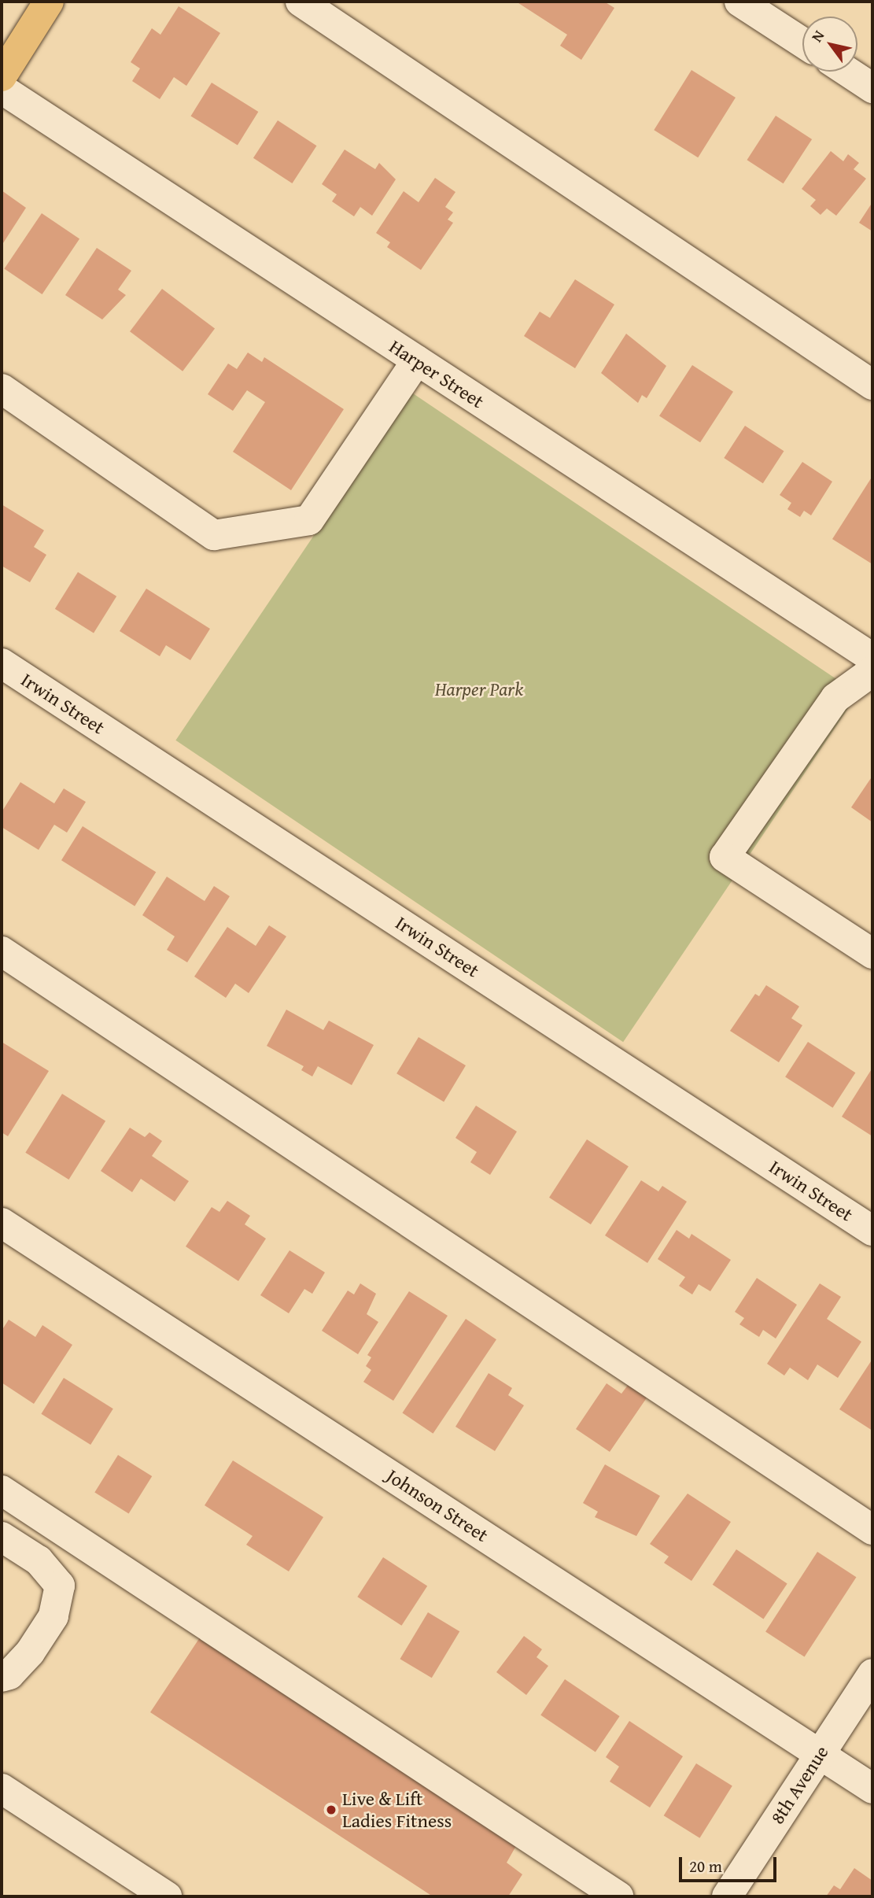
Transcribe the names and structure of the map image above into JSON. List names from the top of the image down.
{
  "streets": {
    "street": [
      "Harper Street",
      "Irwin Street",
      "Johnson Street",
      "8th Avenue"
    ]
  },
  "crossings": [
    ["Johnson Street", "8th Avenue"]
  ],
  "parks": ["Harper Park"],
  "places": ["Live & Lift Ladies Fitness"],
  "scale_bar": "20 m",
  "north": "top left"
}
